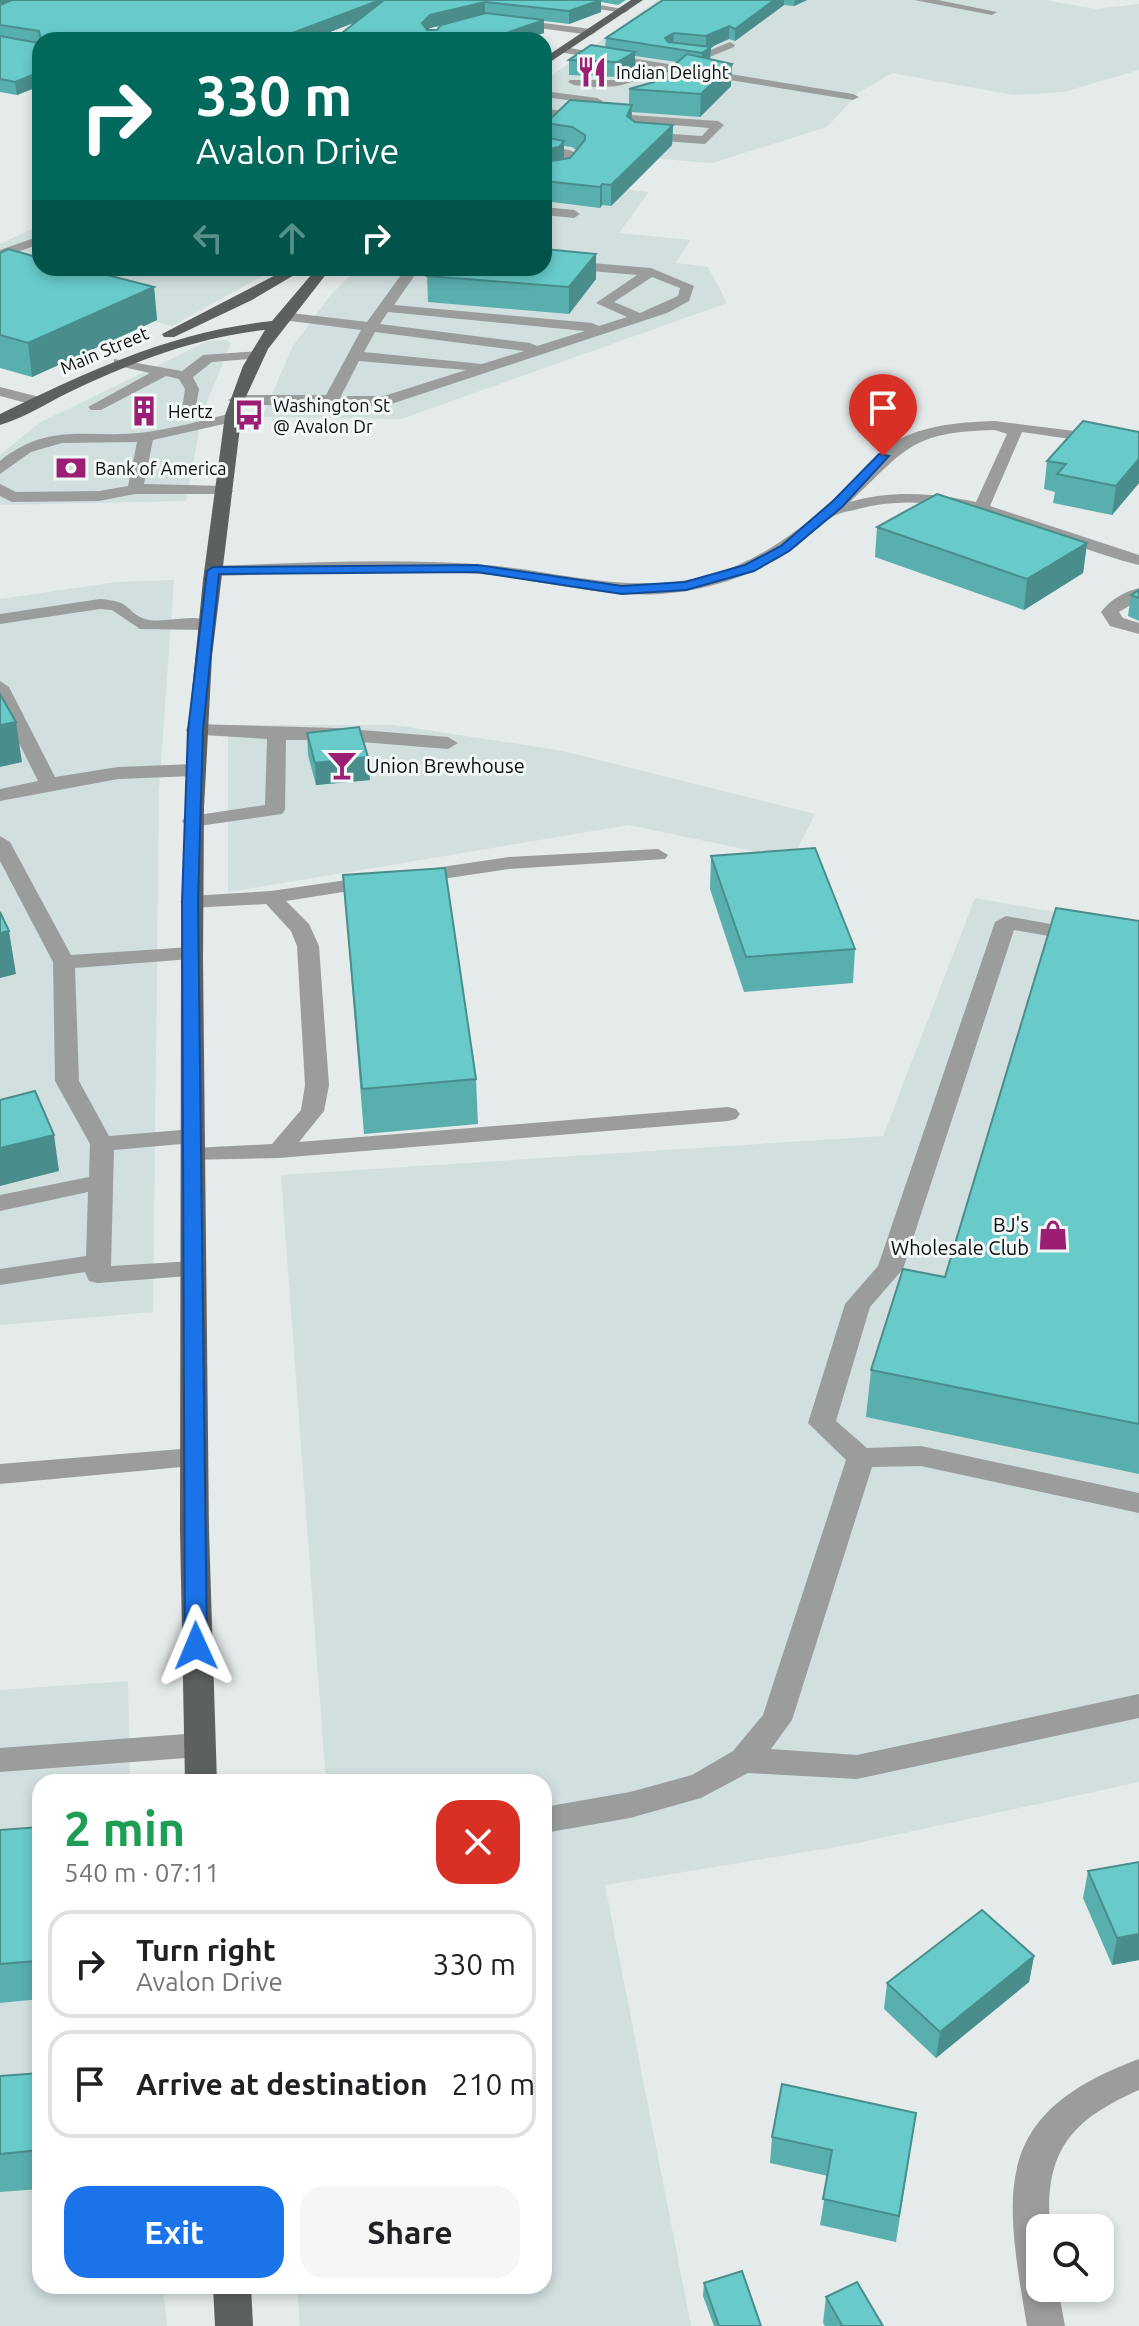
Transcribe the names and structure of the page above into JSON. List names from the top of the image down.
{
  "streets": {
    "main road": ["Main Street"]
  },
  "places": {
    "restaurant": ["Indian Delight"],
    "building": ["Hertz"],
    "bus stop": ["Washington St @ Avalon Dr"],
    "bank": ["Bank of America"],
    "bar": ["Union Brewhouse"],
    "shop": ["BJ's Wholesale Club"]
  },
  "page": {
    "turn": ["330 m", "Avalon Drive"],
    "heading": ["2 min", "540 m · 07:11"],
    "list": [
      {
        "name": "Turn right",
        "note": "Avalon Drive",
        "value": "330 m"
      },
      {
        "name": "Arrive at destination",
        "value": "210 m"
      }
    ],
    "buttons": ["Exit", "Share"]
  }
}
